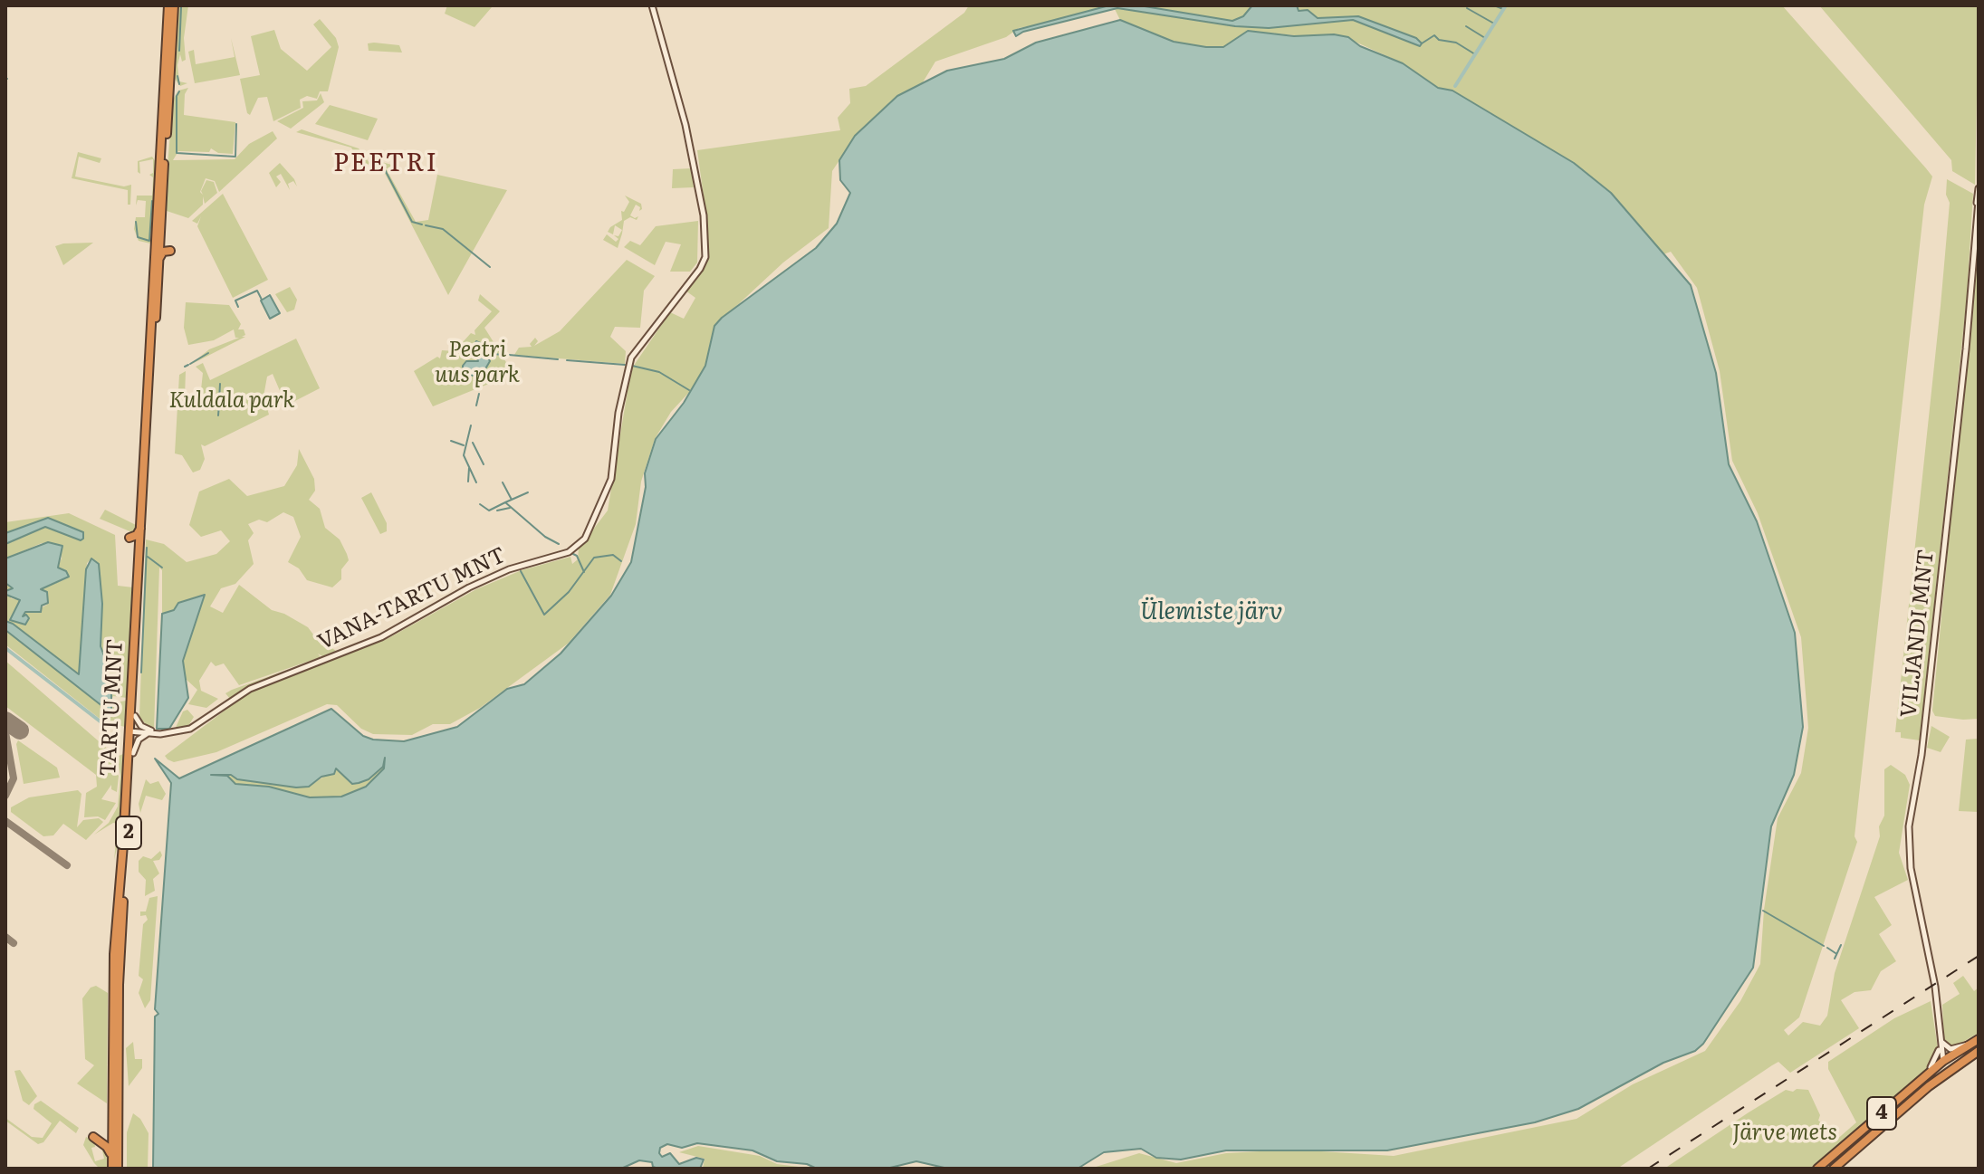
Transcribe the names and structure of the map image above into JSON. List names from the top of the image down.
{
  "streets": {
    "highway": ["TARTU MNT", "2", "4"],
    "street": ["VANA-TARTU MNT", "VILJANDI MNT"]
  },
  "crossings": [
    ["VANA-TARTU MNT", "TARTU MNT"],
    ["VILJANDI MNT", "4"],
    ["TARTU MNT", "2"]
  ],
  "districts": ["PEETRI"],
  "water": ["Ülemiste järv"],
  "parks": ["Peetri uus park", "Kuldala park", "Järve mets"]
}
